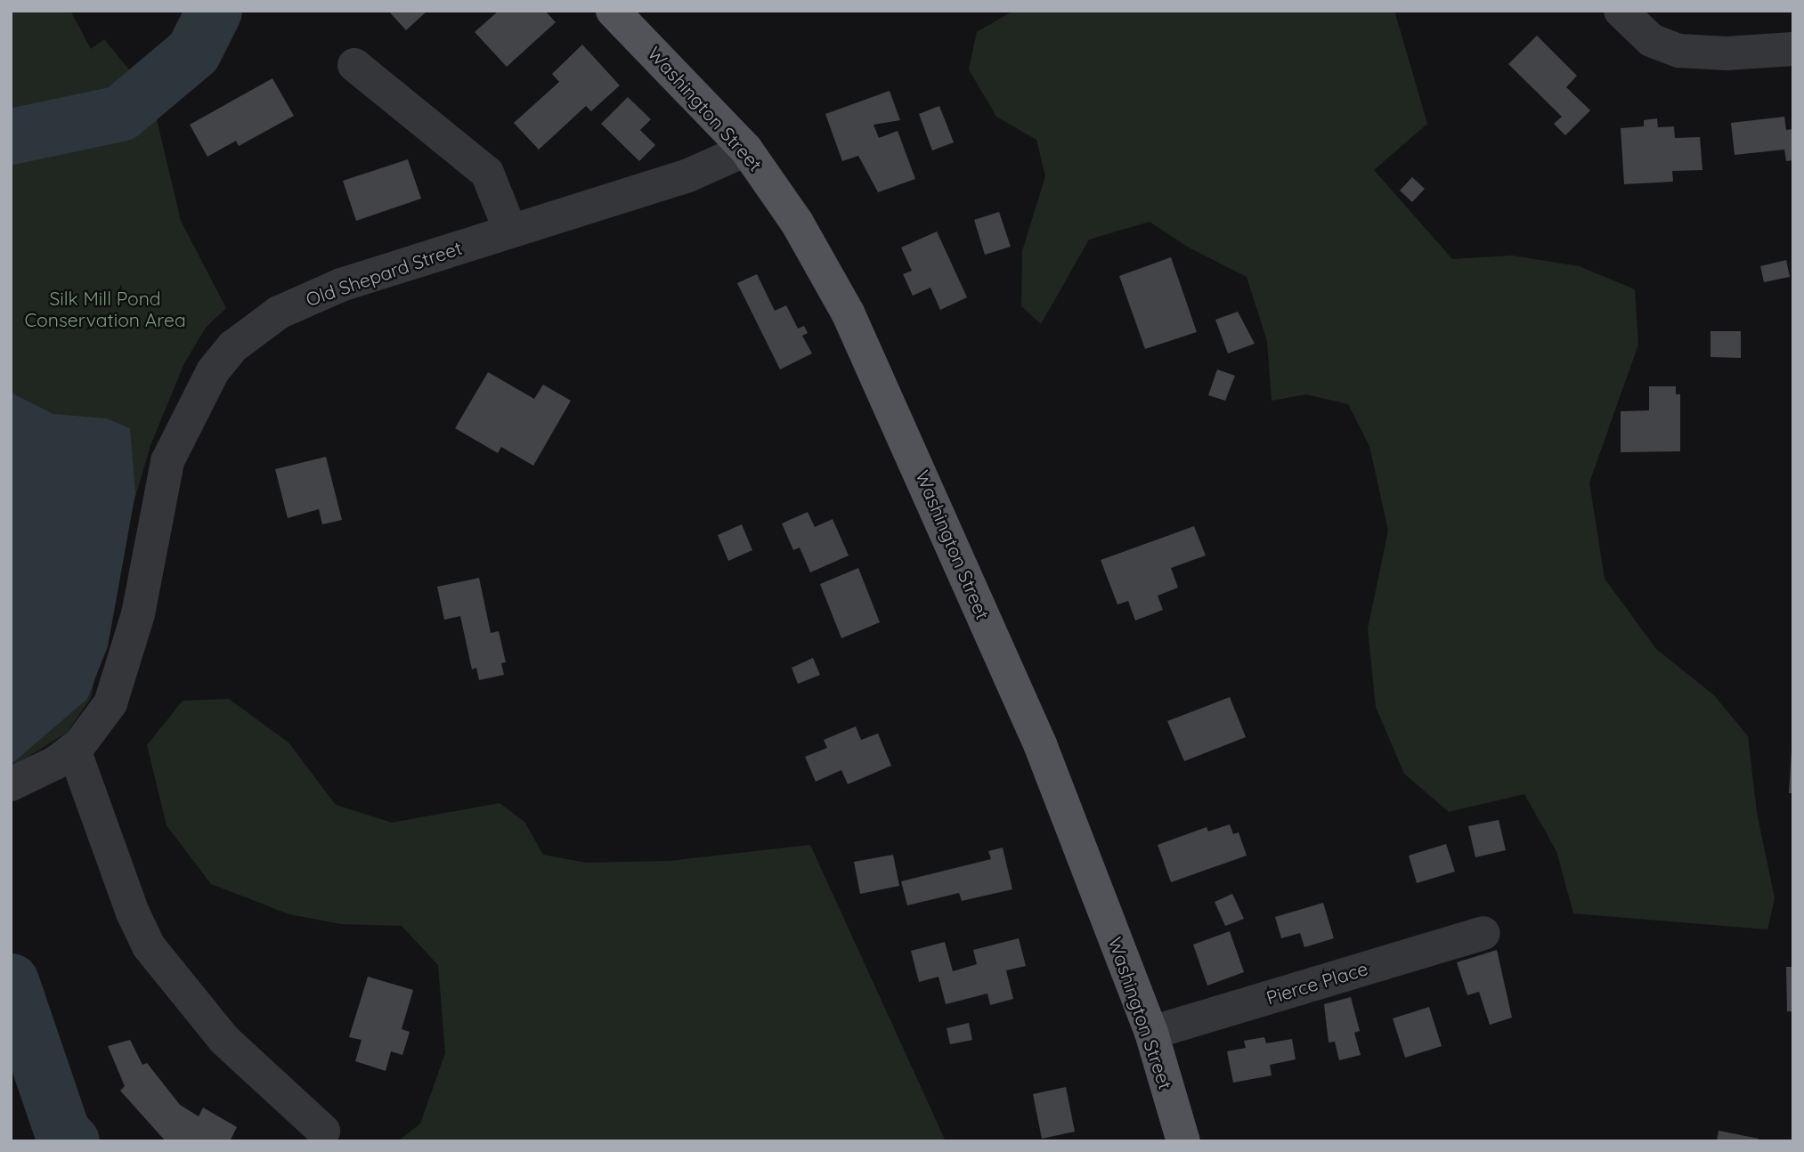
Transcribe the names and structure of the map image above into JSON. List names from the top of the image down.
{
  "streets": {
    "main road": ["Washington Street"],
    "street": ["Old Shepard Street", "Pierce Place"]
  },
  "crossings": [
    ["Washington Street", "Old Shepard Street"],
    ["Washington Street", "Pierce Place"]
  ],
  "parks": ["Silk Mill Pond Conservation Area"]
}
